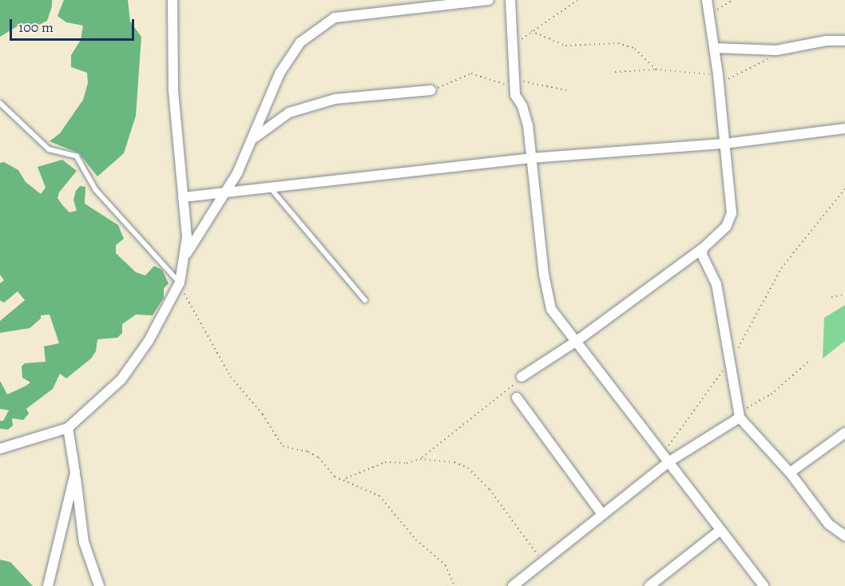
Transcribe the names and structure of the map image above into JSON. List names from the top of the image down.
{
  "scale_bar": "100 m"
}
